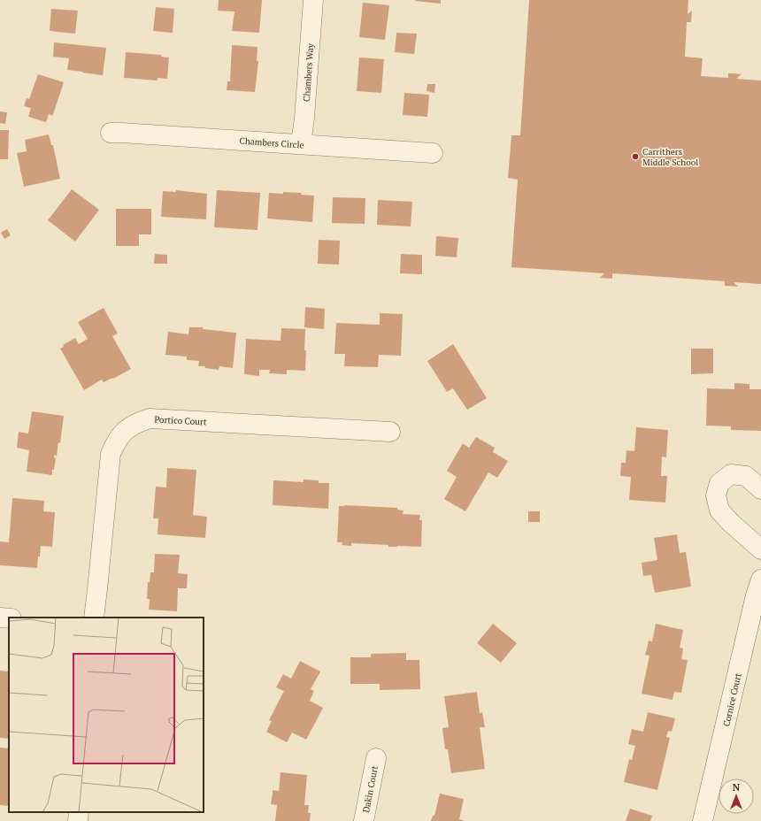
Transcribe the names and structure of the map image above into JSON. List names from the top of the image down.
{
  "streets": {
    "street": [
      "Chambers Way",
      "Chambers Circle",
      "Portico Court",
      "Cornice Court",
      "Dakin Court"
    ]
  },
  "crossings": [
    ["Chambers Way", "Chambers Circle"]
  ],
  "places": ["Carrithers Middle School"],
  "north": "top"
}
